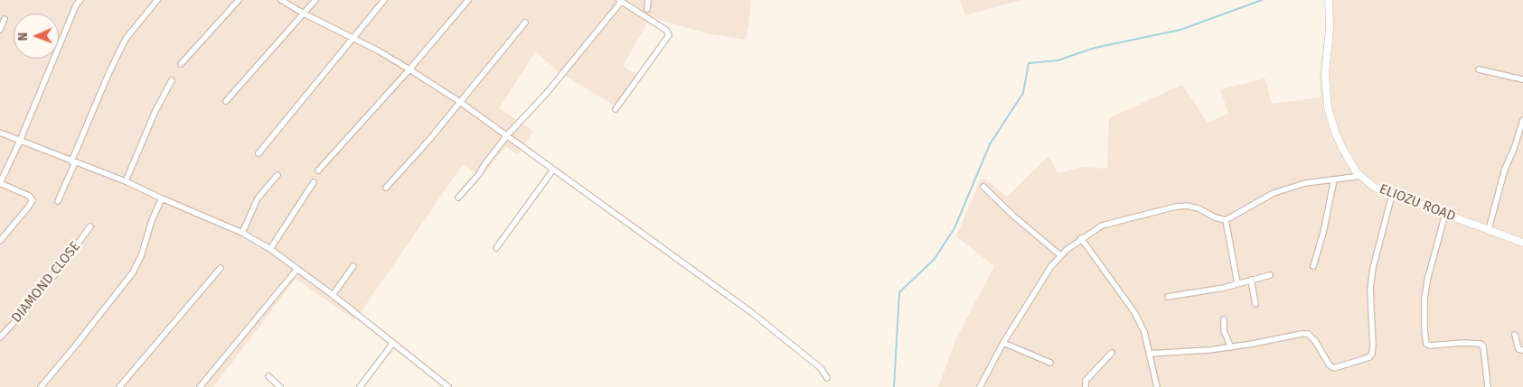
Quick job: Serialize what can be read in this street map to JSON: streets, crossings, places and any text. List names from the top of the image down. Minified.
{"streets":{"street":["ELIOZU ROAD","DIAMOND CLOSE"]},"north":"left"}
